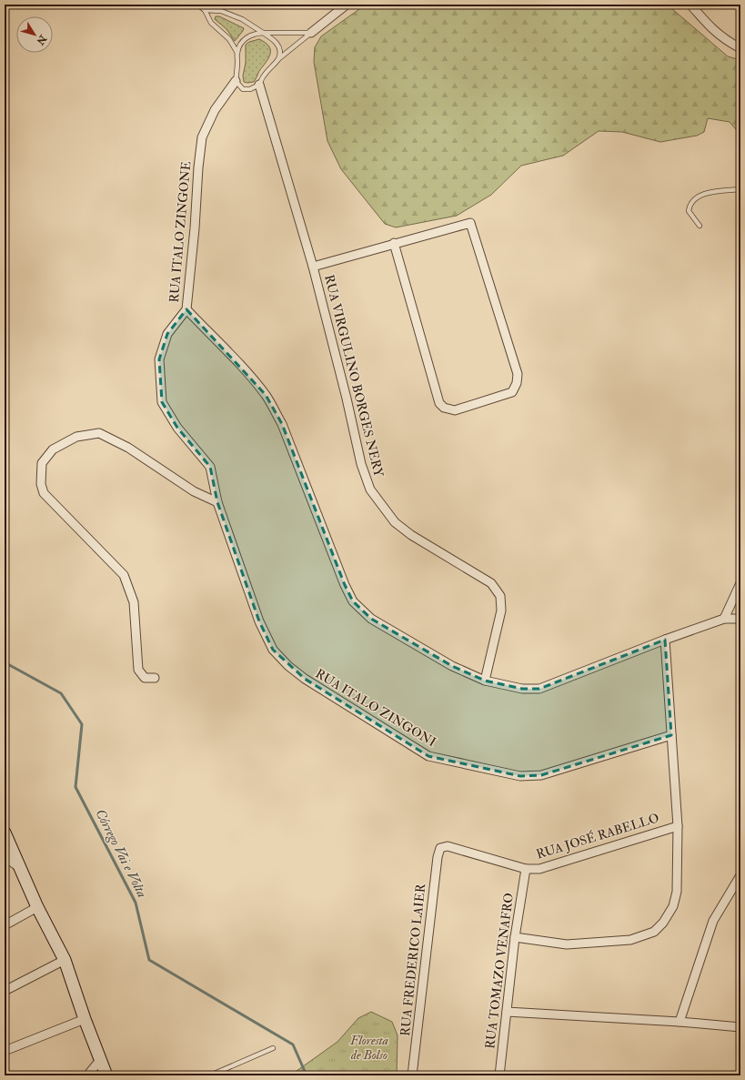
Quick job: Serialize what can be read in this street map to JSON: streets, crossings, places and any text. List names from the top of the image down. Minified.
{"streets":{"street":["RUA ITALO ZINGONE","RUA VIRGULINO BORGES NERY","RUA ITALO ZINGONI","RUA JOSÉ RABELLO","RUA FREDERICO LAIER","RUA TOMAZO VENAFRO"]},"crossings":[["RUA ITALO ZINGONE","RUA VIRGULINO BORGES NERY"],["RUA ITALO ZINGONE","RUA ITALO ZINGONI"],["RUA JOSÉ RABELLO","RUA FREDERICO LAIER"],["RUA JOSÉ RABELLO","RUA TOMAZO VENAFRO"]],"water":["Córrego Vai e Volta"],"parks":["Floresta de Bolso"],"north":"bottom right"}
